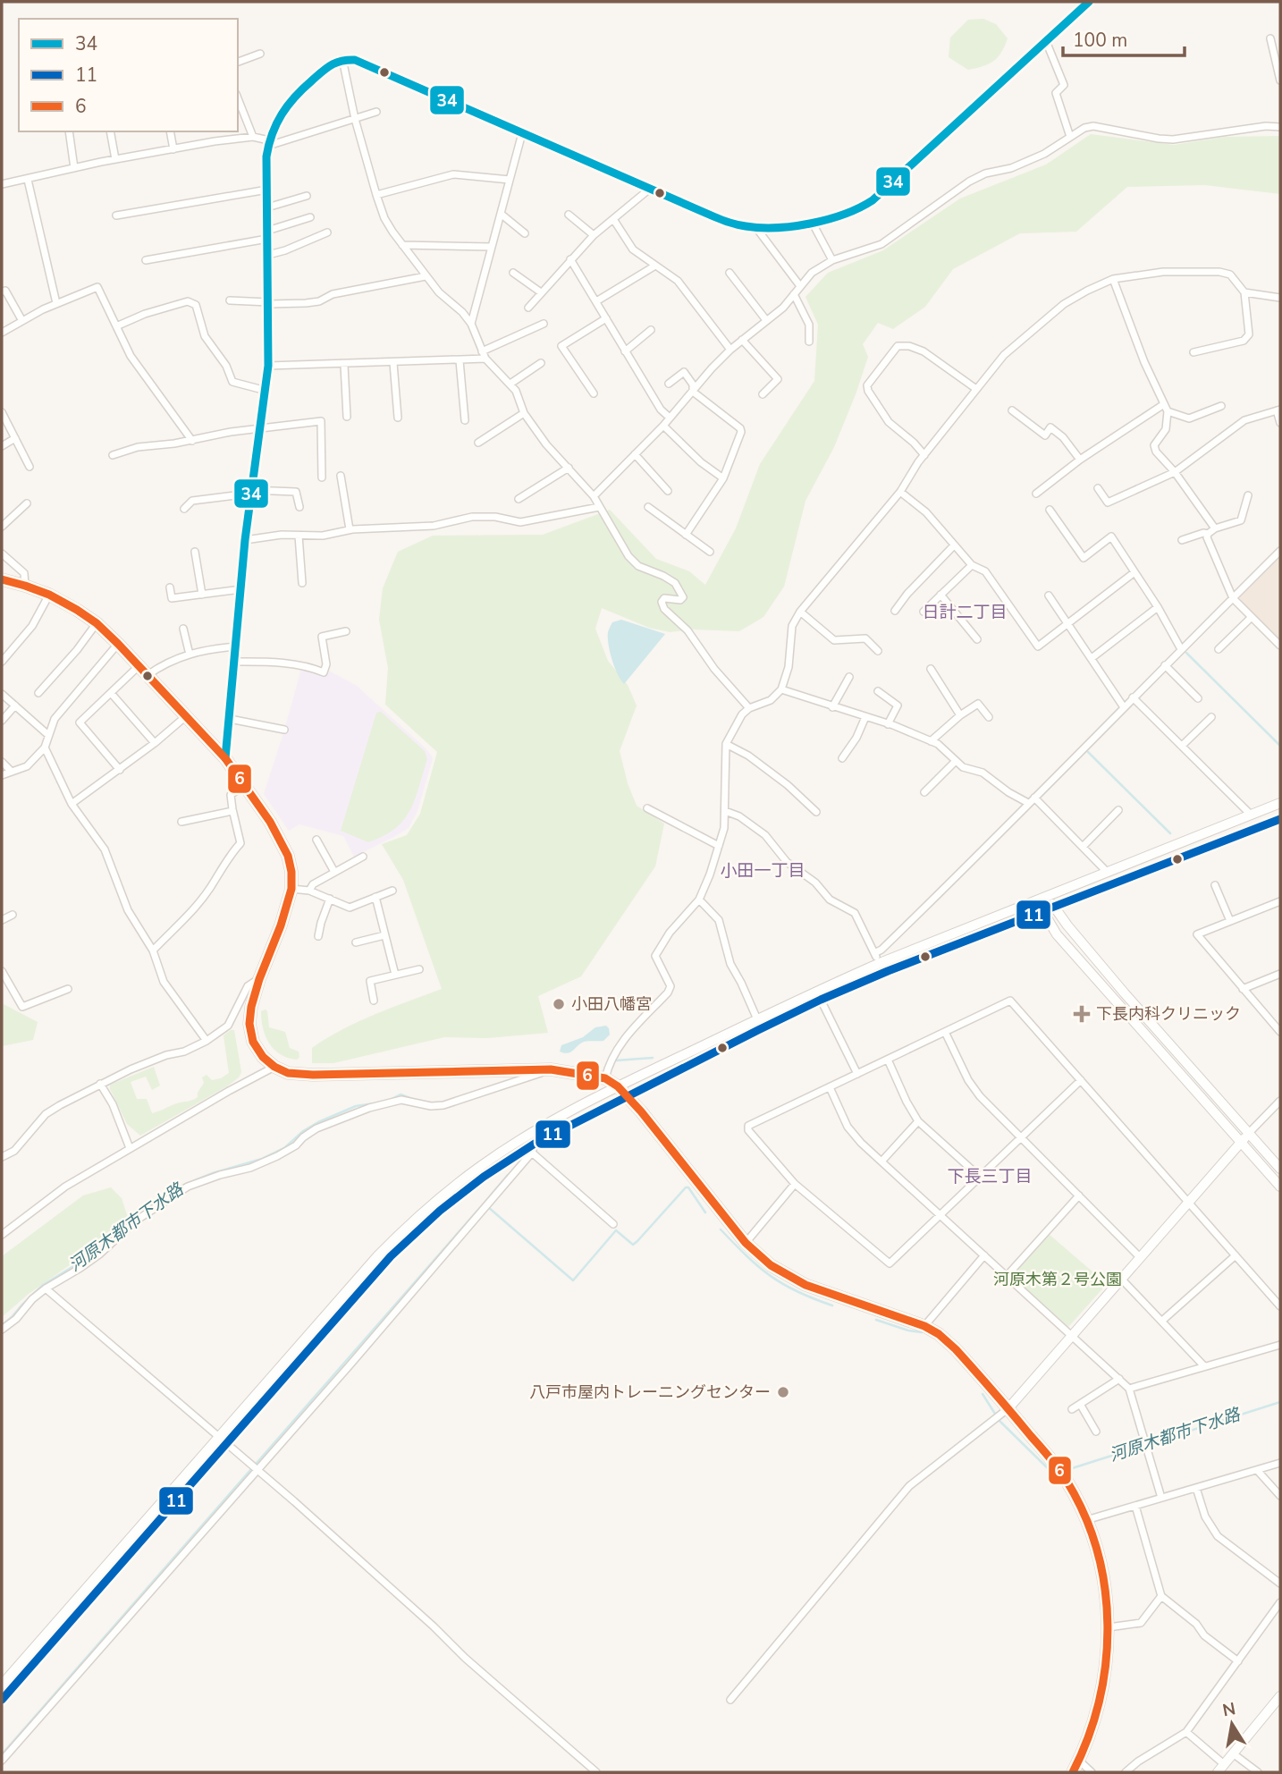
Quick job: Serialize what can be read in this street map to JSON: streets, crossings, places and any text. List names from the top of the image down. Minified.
{"districts":["日計二丁目","小田一丁目","下長三丁目"],"water":["河原木都市下水路"],"parks":["河原木第２号公園"],"places":{"other":["小田八幡宮","八戸市屋内トレーニングセンター"],"health":["下長内科クリニック"]},"lines":["transit line 34","transit line 6","transit line 11"],"legend":["34","11","6"],"scale_bar":"100 m","north":"top"}
